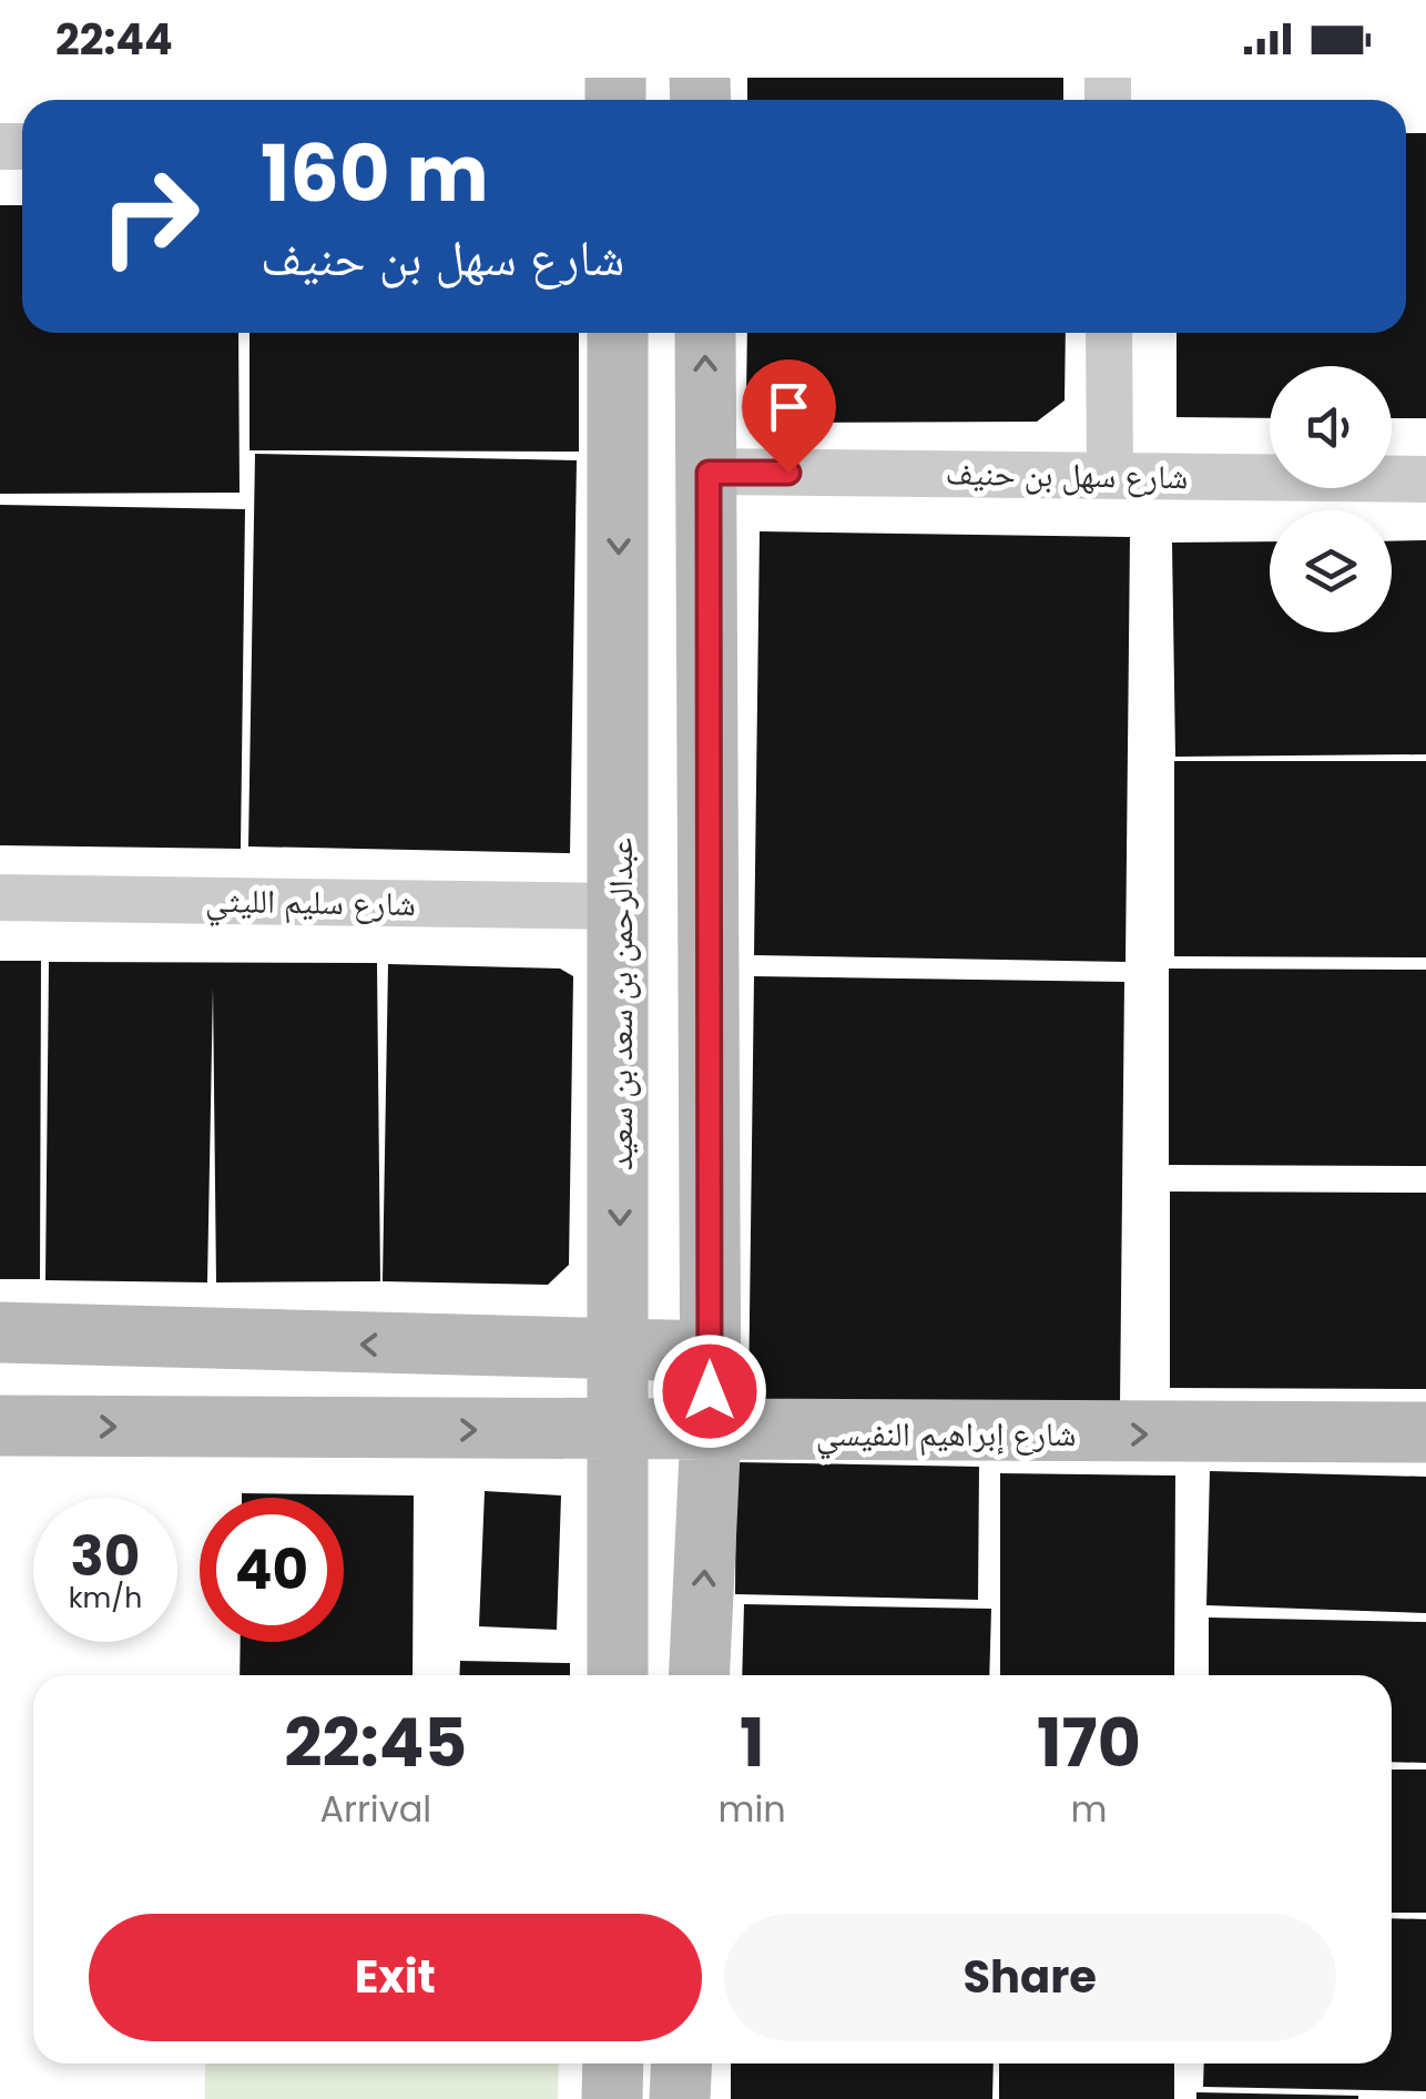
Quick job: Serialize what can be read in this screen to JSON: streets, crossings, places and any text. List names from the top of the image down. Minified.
{"streets":{"street":["شارع سهل بن حنيف","شارع سليم الليثي","عبدالرحمن بن سعد بن سعيد","شارع إبراهيم النفيسي"]},"crossings":[["شارع سليم الليثي","عبدالرحمن بن سعد بن سعيد"],["عبدالرحمن بن سعد بن سعيد","شارع إبراهيم النفيسي"]],"page":{"status":"22:44","turn":["160 m","شارع سهل بن حنيف"],"speed":"30 km/h","limit":"40","eta":["22:45","Arrival","1","min","170","m"],"buttons":["Exit","Share"]}}
